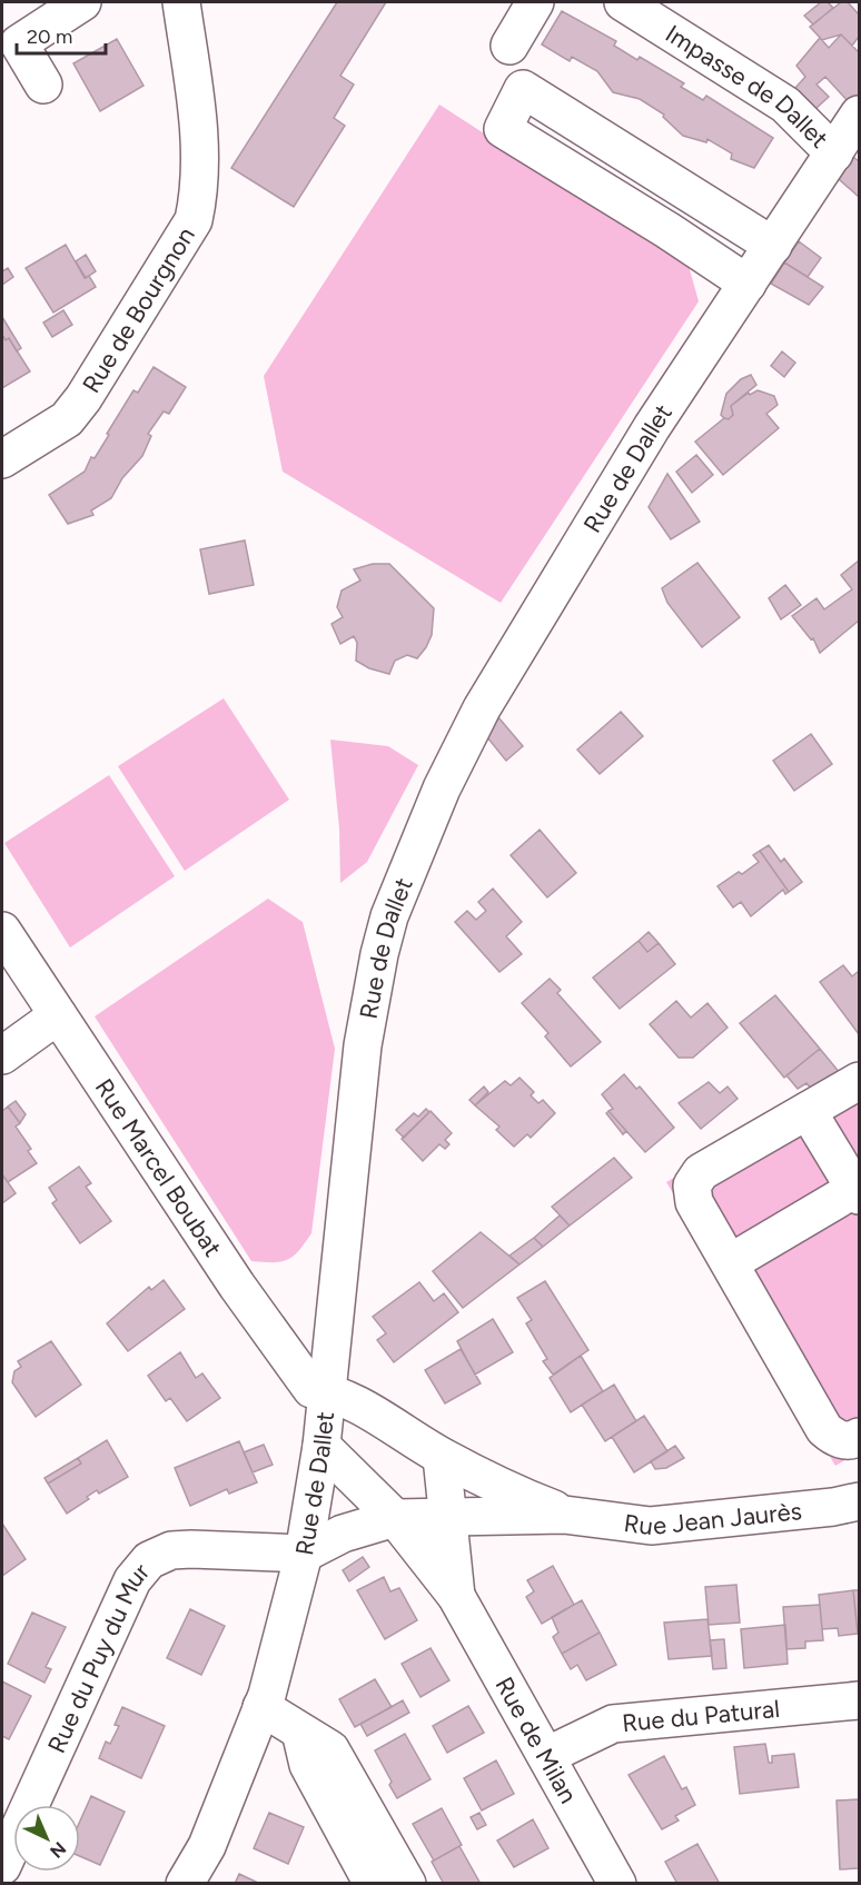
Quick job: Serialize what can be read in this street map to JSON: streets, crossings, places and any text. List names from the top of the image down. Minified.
{"streets":{"street":["Impasse de Dallet","Rue de Bourgnon","Rue de Dallet","Rue Marcel Boubat","Rue Jean Jaurès","Rue du Puy du Mur","Rue du Patural","Rue de Milan"]},"crossings":[["Impasse de Dallet","Rue de Dallet"],["Rue de Dallet","Rue Marcel Boubat"],["Rue de Dallet","Rue Jean Jaurès"],["Rue de Dallet","Rue du Puy du Mur"],["Rue de Dallet","Rue de Milan"],["Rue Marcel Boubat","Rue Jean Jaurès"],["Rue Jean Jaurès","Rue du Puy du Mur"],["Rue Jean Jaurès","Rue de Milan"],["Rue du Patural","Rue de Milan"]],"scale_bar":"20 m","north":"bottom right"}
